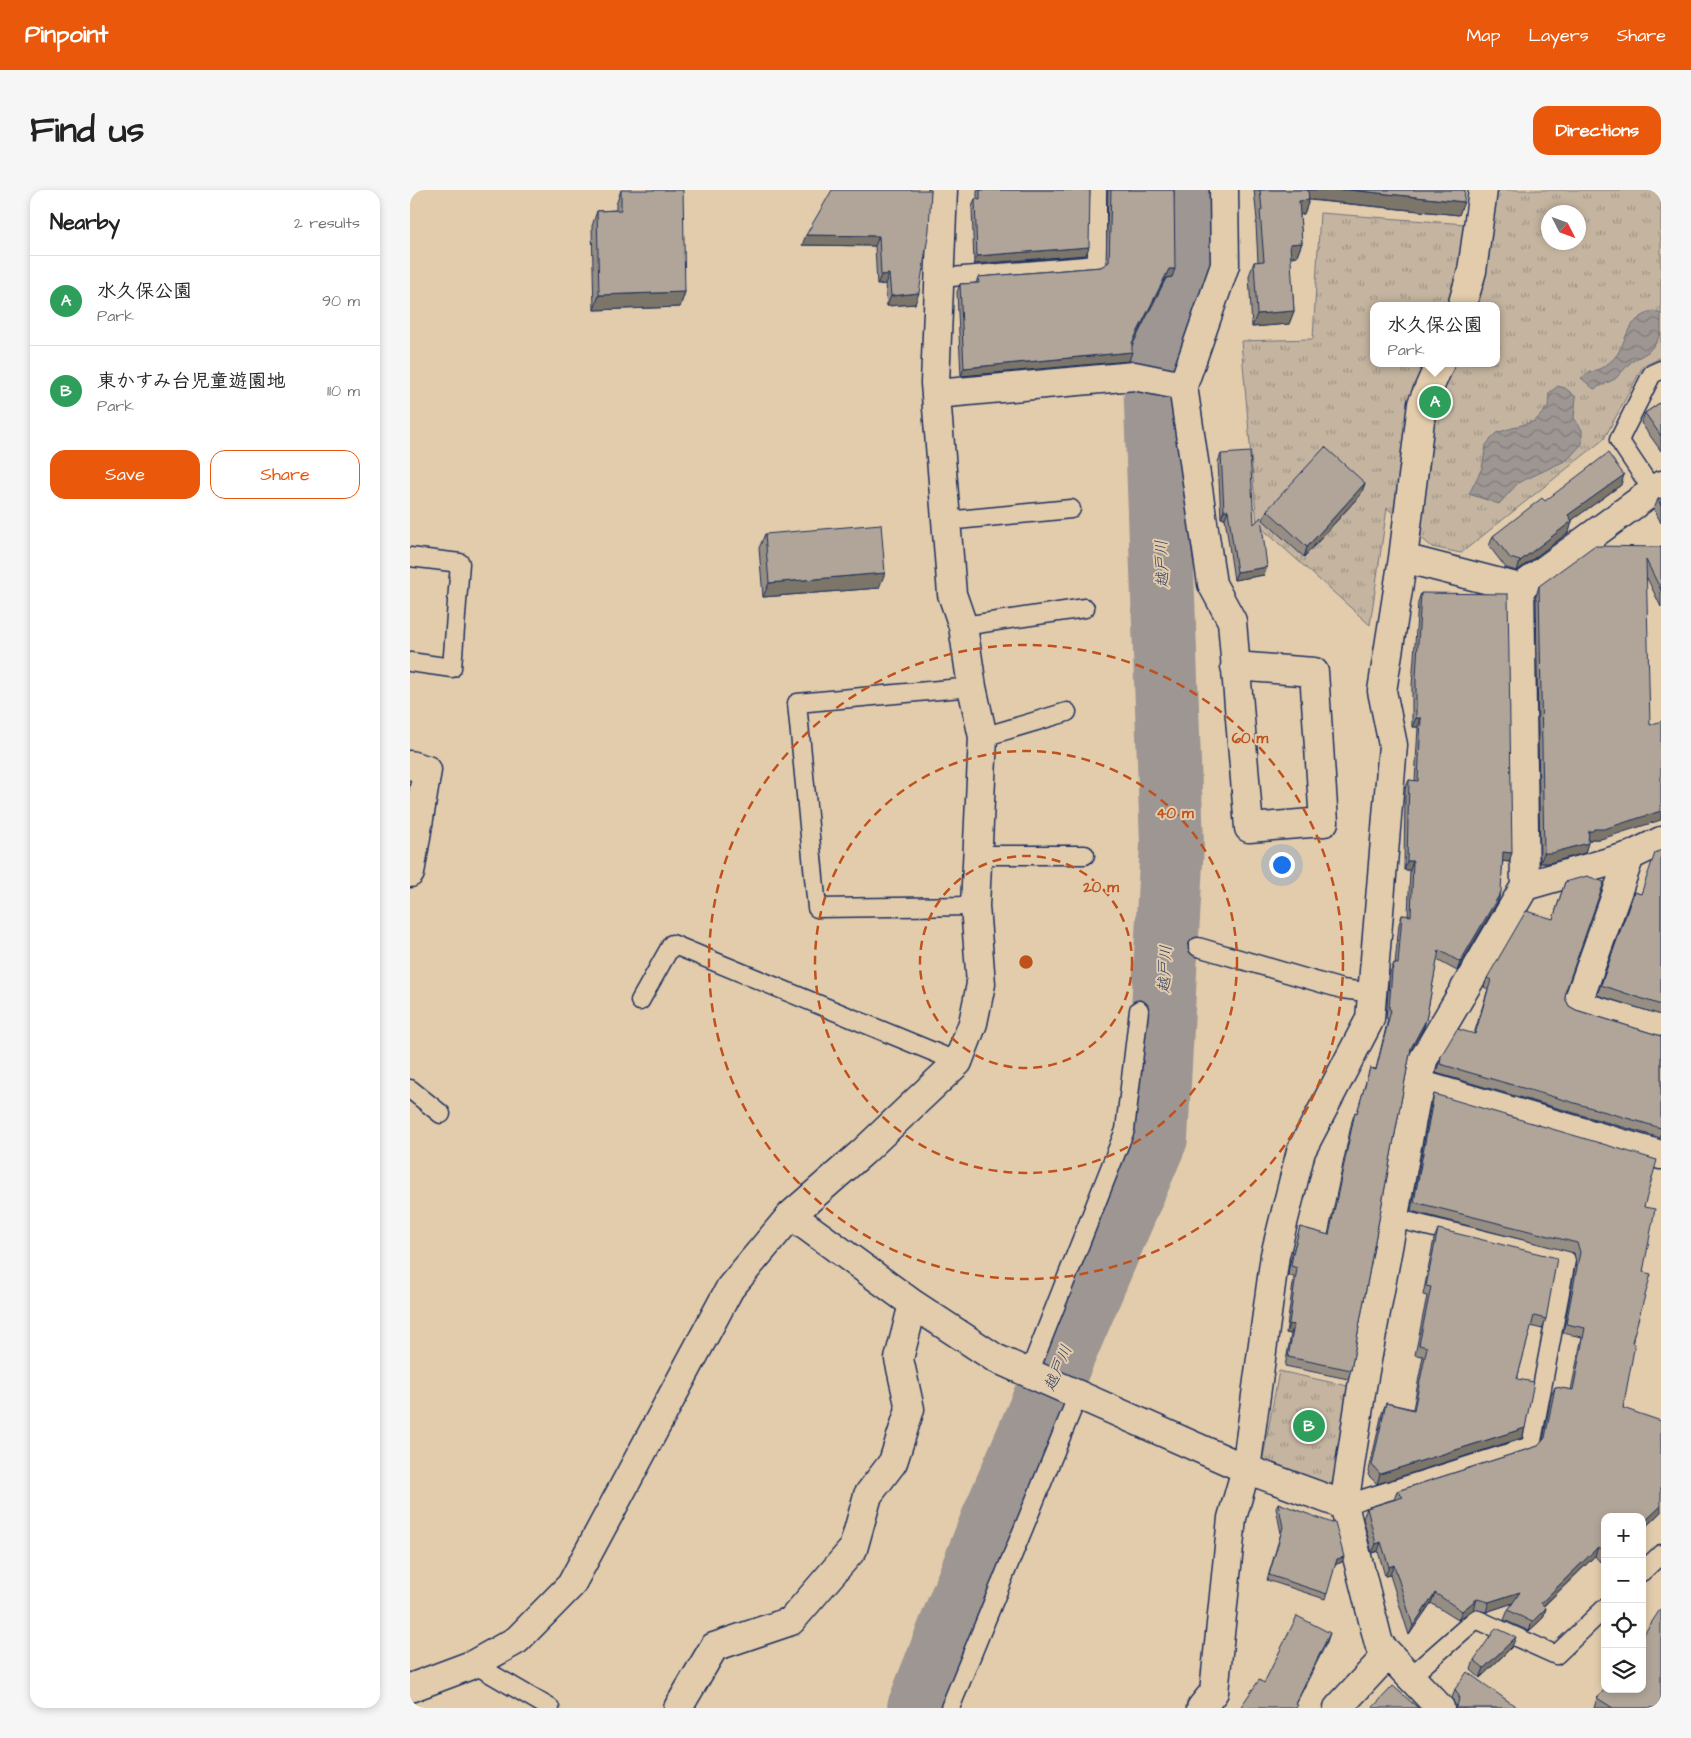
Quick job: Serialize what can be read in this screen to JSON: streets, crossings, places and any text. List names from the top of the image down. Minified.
{"water":["越戸川"],"north":"bottom right","page":{"header":"Pinpoint","nav":["Map","Layers","Share"],"title":"Find us","buttons":["Directions",["Save","Share"]],"heading":["Nearby","2 results"],"list":[{"mark":"A","name":"水久保公園","note":"Park","value":"90 m"},{"mark":"B","name":"東かすみ台児童遊園地","note":"Park","value":"110 m"}],"popup":["水久保公園","Park"],"pins":["A","B"],"map_buttons":["+","−"]},"rings":["60 m","40 m","20 m"]}
